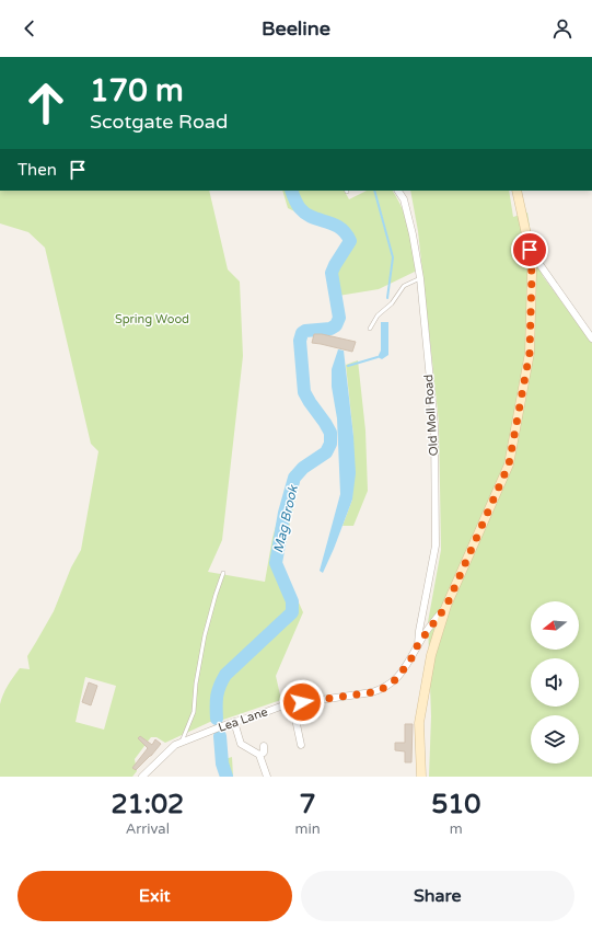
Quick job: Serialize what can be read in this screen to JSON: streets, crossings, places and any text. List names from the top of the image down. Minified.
{"streets":{"street":["Old Moll Road","Lea Lane"]},"crossings":[["Old Moll Road","Lea Lane"]],"water":["Mag Brook"],"parks":["Spring Wood"],"north":"left","page":{"header":"Beeline","turn":["170 m","Scotgate Road"],"then":"Then","eta":["21:02","Arrival","7","min","510","m"],"buttons":["Exit","Share"]}}
